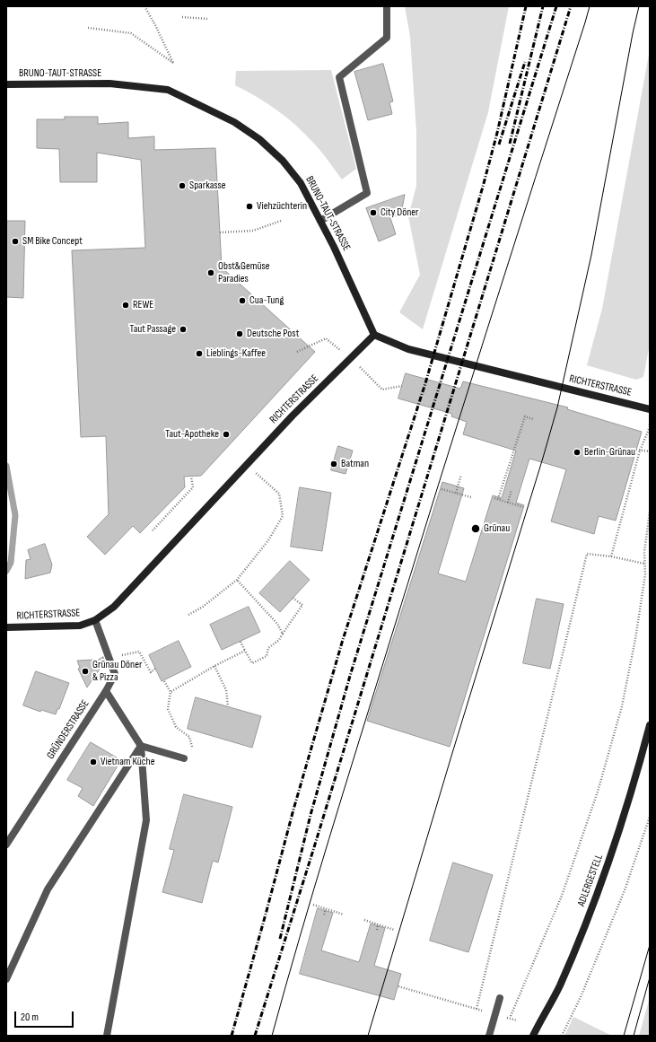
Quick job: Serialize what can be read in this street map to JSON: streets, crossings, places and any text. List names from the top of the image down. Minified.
{"streets":{"street":["BRUNO-TAUT-STRASSE","RICHTERSTRASSE","GRÜNDERSTRASSE","ADLERGESTELL"]},"crossings":[["BRUNO-TAUT-STRASSE","RICHTERSTRASSE"],["RICHTERSTRASSE","GRÜNDERSTRASSE"]],"places":["Sparkasse","Viehzüchterin","City Döner","SM Bike Concept","Obst&Gemüse Paradies","Cua-Tung","REWE","Taut Passage","Deutsche Post","Lieblings-Kaffee","Taut-Apotheke","Berlin-Grünau","Batman","Grünau","Grünau Döner & Pizza","Vietnam Küche"],"scale_bar":"20 m"}
